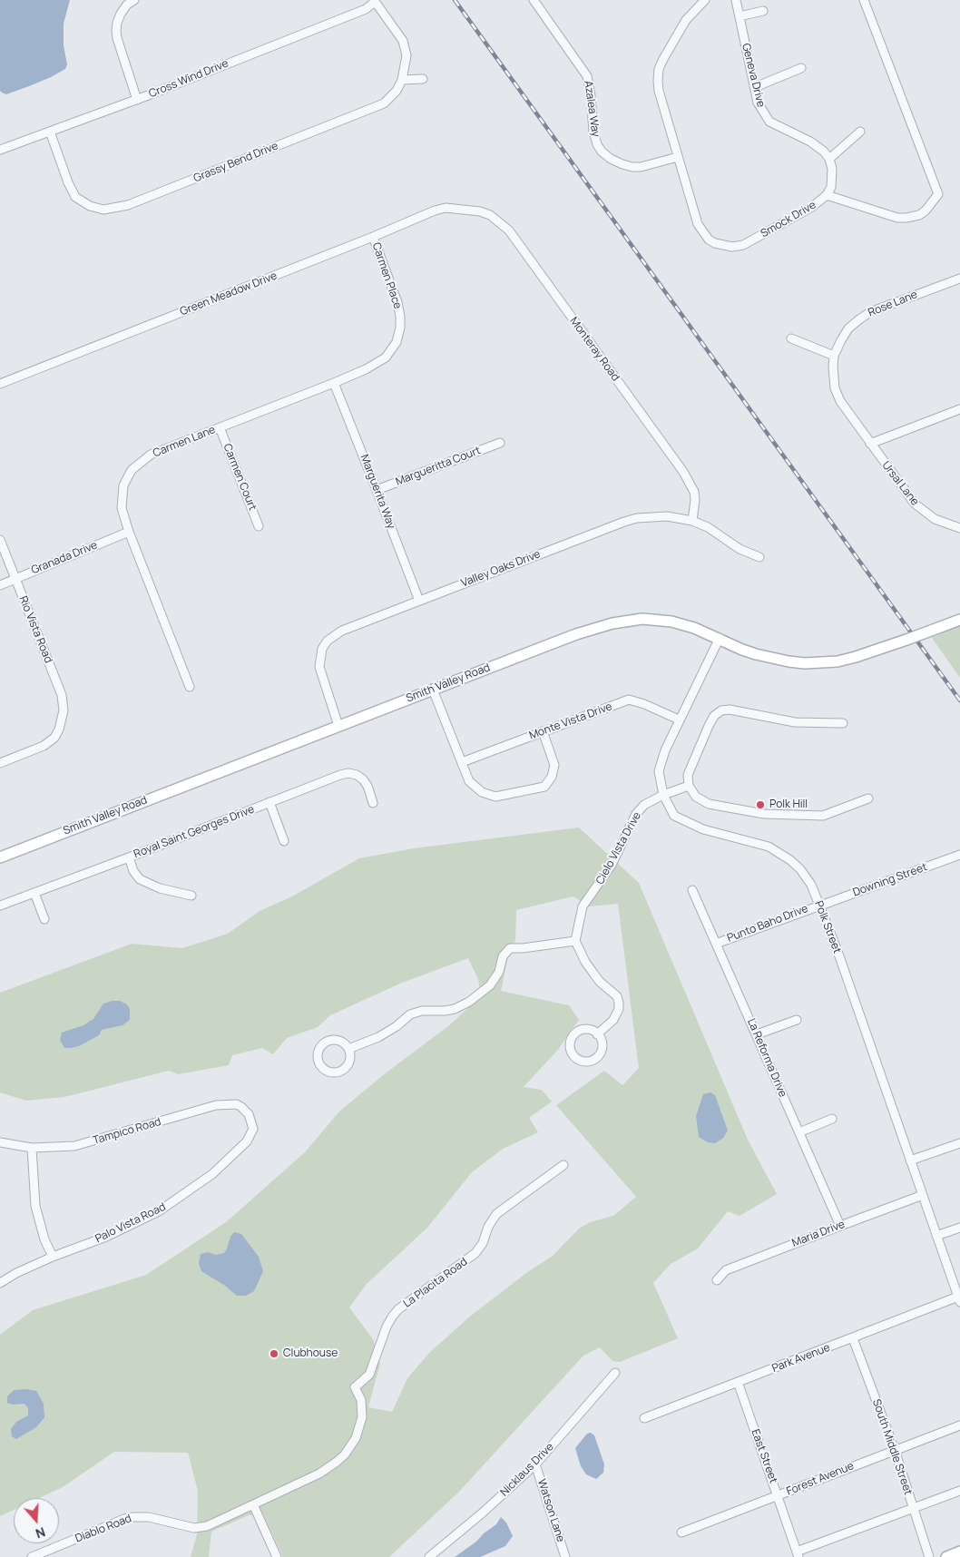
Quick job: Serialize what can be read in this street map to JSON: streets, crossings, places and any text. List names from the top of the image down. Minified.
{"streets":{"main road":["Smith Valley Road"],"street":["Geneva Drive","Cross Wind Drive","Azalea Way","Grassy Bend Drive","Smock Drive","Carmen Place","Green Meadow Drive","Rose Lane","Monteray Road","Carmen Lane","Margueritta Court","Carmen Court","Ursal Lane","Marguerita Way","Granada Drive","Valley Oaks Drive","Rio Vista Road","Monte Vista Drive","Royal Saint Georges Drive","Cielo Vista Drive","Downing Street","Punto Baho Drive","Polk Street","La Reforma Drive","Tampico Road","Palo Vista Road","Maria Drive","La Placita Road","Park Avenue","South Middle Street","East Street","Nicklaus Drive","Forest Avenue","Watson Lane","Diablo Road"]},"crossings":[["Cross Wind Drive","Grassy Bend Drive"],["Azalea Way","Smock Drive"],["Carmen Place","Green Meadow Drive"],["Carmen Place","Carmen Lane"],["Green Meadow Drive","Monteray Road"],["Rose Lane","Ursal Lane"],["Monteray Road","Valley Oaks Drive"],["Carmen Lane","Carmen Court"],["Carmen Lane","Marguerita Way"],["Carmen Lane","Granada Drive"],["Margueritta Court","Marguerita Way"],["Marguerita Way","Valley Oaks Drive"],["Granada Drive","Rio Vista Road"],["Valley Oaks Drive","Smith Valley Road"],["Smith Valley Road","Polk Street"],["Monte Vista Drive","Polk Street"],["Cielo Vista Drive","Polk Street"],["Downing Street","Punto Baho Drive"],["Downing Street","Polk Street"],["Punto Baho Drive","Polk Street"],["Punto Baho Drive","La Reforma Drive"],["Polk Street","Maria Drive"],["Polk Street","Park Avenue"],["La Reforma Drive","Maria Drive"],["Tampico Road","Palo Vista Road"],["La Placita Road","Diablo Road"],["Park Avenue","South Middle Street"],["Park Avenue","East Street"],["South Middle Street","Forest Avenue"],["East Street","Forest Avenue"],["Nicklaus Drive","Watson Lane"]],"places":["Polk Hill","Clubhouse"],"north":"bottom"}
